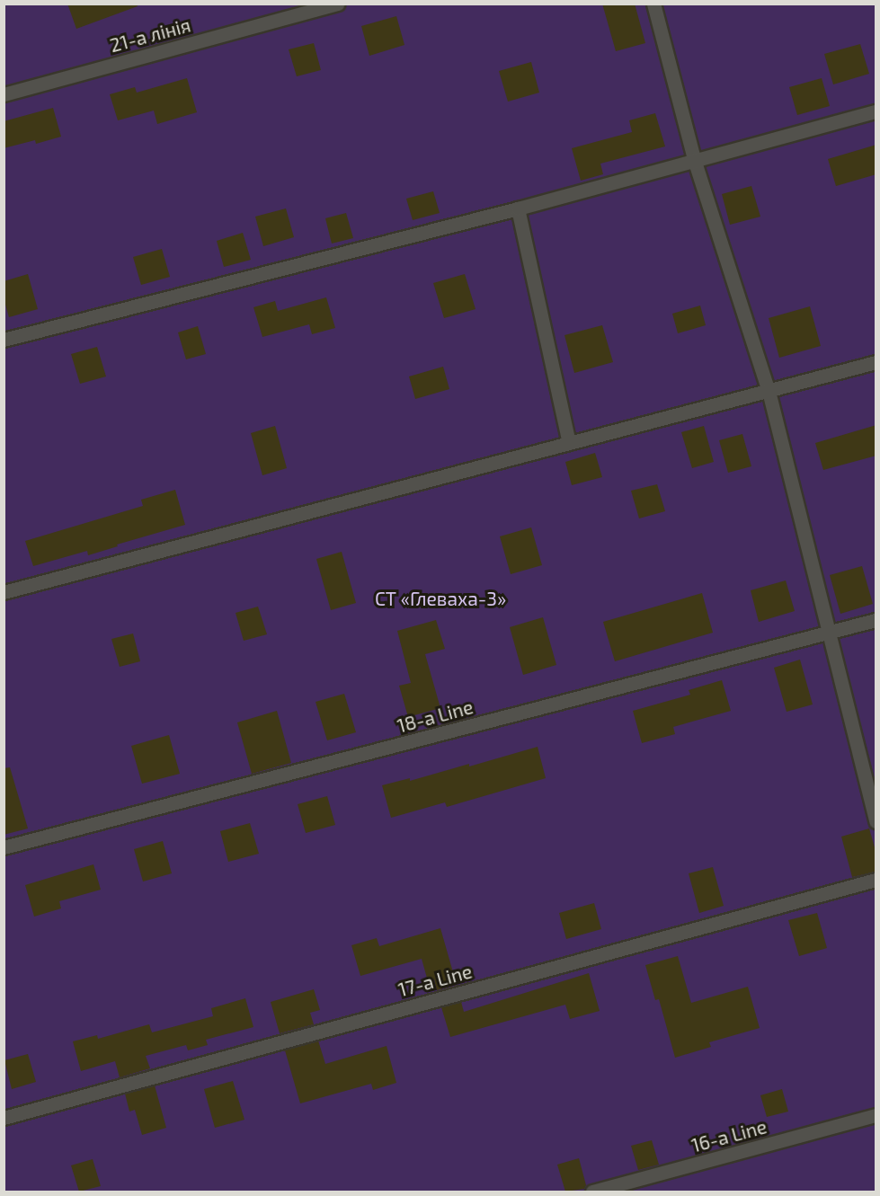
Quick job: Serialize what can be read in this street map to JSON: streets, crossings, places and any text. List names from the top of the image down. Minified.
{"streets":{"lane":["21-а лінія","18-a Line","17-a Line","16-a Line"]},"parks":["СТ «Глеваха-3»"]}
